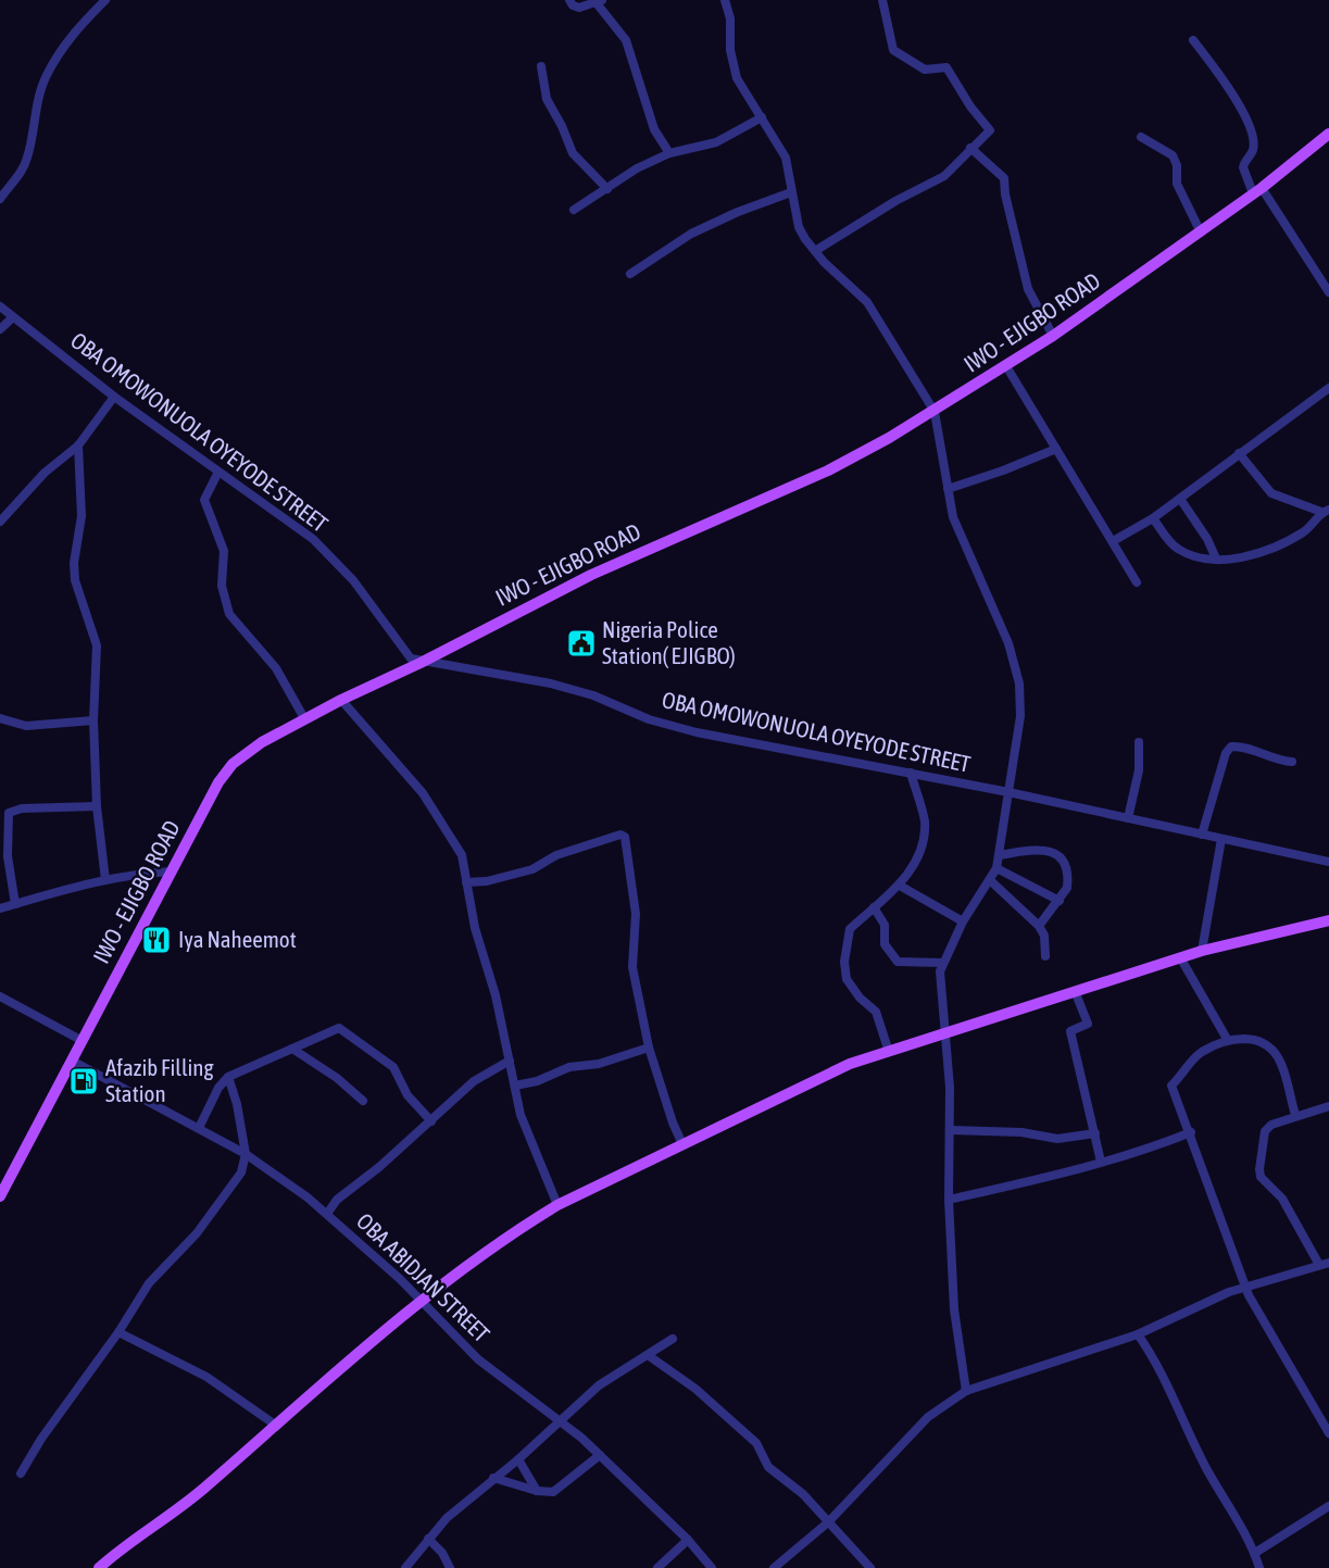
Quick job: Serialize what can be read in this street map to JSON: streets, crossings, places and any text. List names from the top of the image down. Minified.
{"streets":{"main road":["IWO - EJIGBO ROAD"],"street":["OBA OMOWONUOLA OYEYODE STREET","OBA ABIDJAN STREET"]},"crossings":[["IWO - EJIGBO ROAD","OBA OMOWONUOLA OYEYODE STREET"],["IWO - EJIGBO ROAD","OBA ABIDJAN STREET"]],"places":{"public building":["Nigeria Police Station( EJIGBO)"],"restaurant":["Iya Naheemot"],"fuel station":["Afazib Filling Station"]}}
